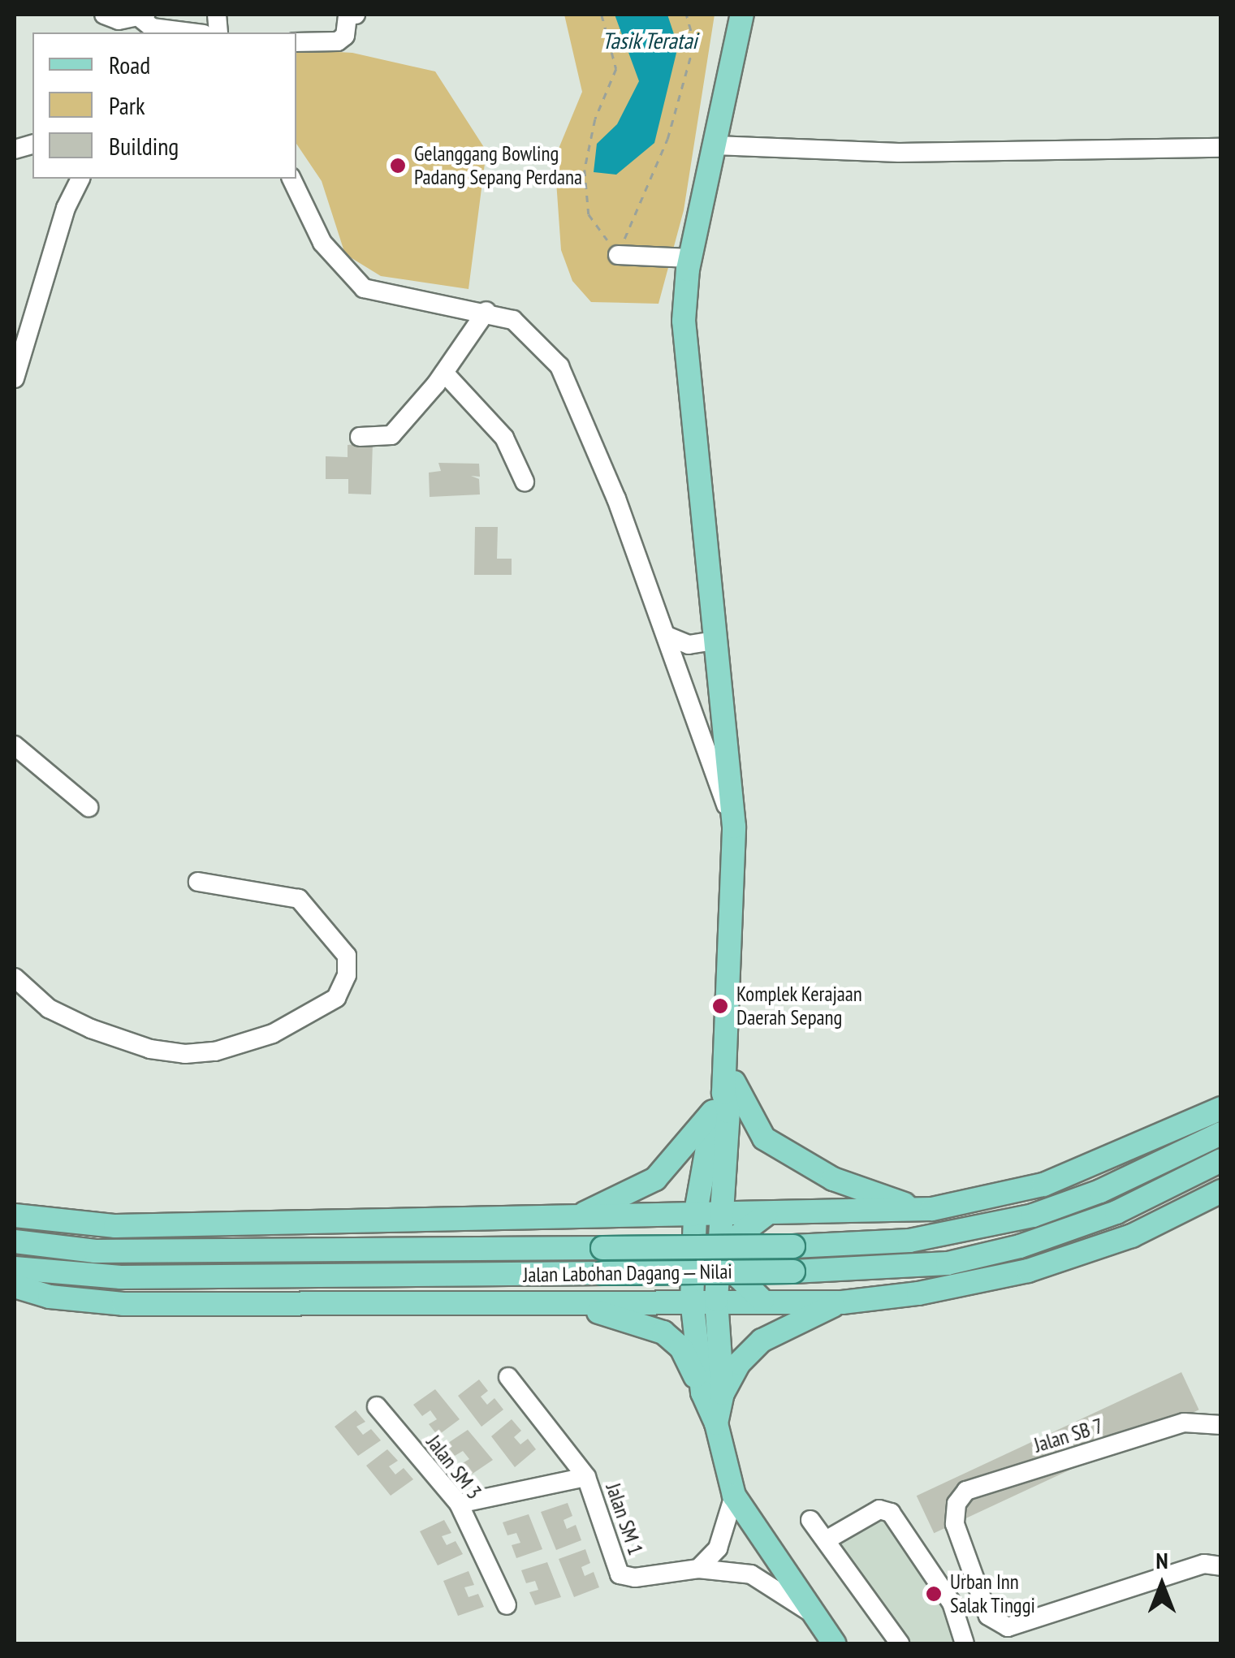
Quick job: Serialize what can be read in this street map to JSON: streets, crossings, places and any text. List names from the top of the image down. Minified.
{"streets":{"main road":["Jalan Labohan Dagang ‒ Nilai"],"street":["Jalan SB 7","Jalan SM 3","Jalan SM 1"]},"water":["Tasik Teratai"],"places":["Gelanggang Bowling Padang Sepang Perdana","Komplek Kerajaan Daerah Sepang","Urban Inn Salak Tinggi"],"legend":["Road","Park","Building"],"north":"top"}
